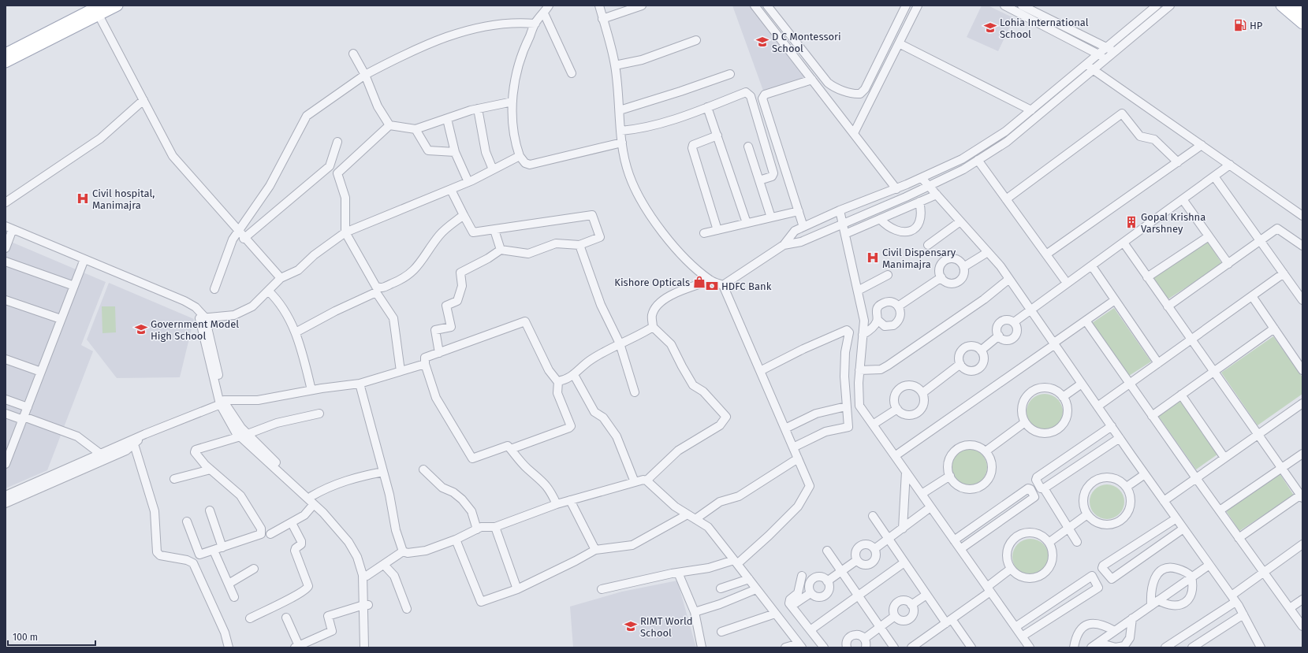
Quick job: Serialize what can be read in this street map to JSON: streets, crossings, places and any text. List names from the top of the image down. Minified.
{"places":{"fuel station":["HP"],"school or university":["Lohia International School","D C Montessori School","Government Model High School","RIMT World School"],"hospital":["Civil hospital, Manimajra","Civil Dispensary Manimajra"],"building":["Gopal Krishna Varshney"],"shop":["Kishore Opticals"],"bank":["HDFC Bank"]},"scale_bar":"100 m"}
